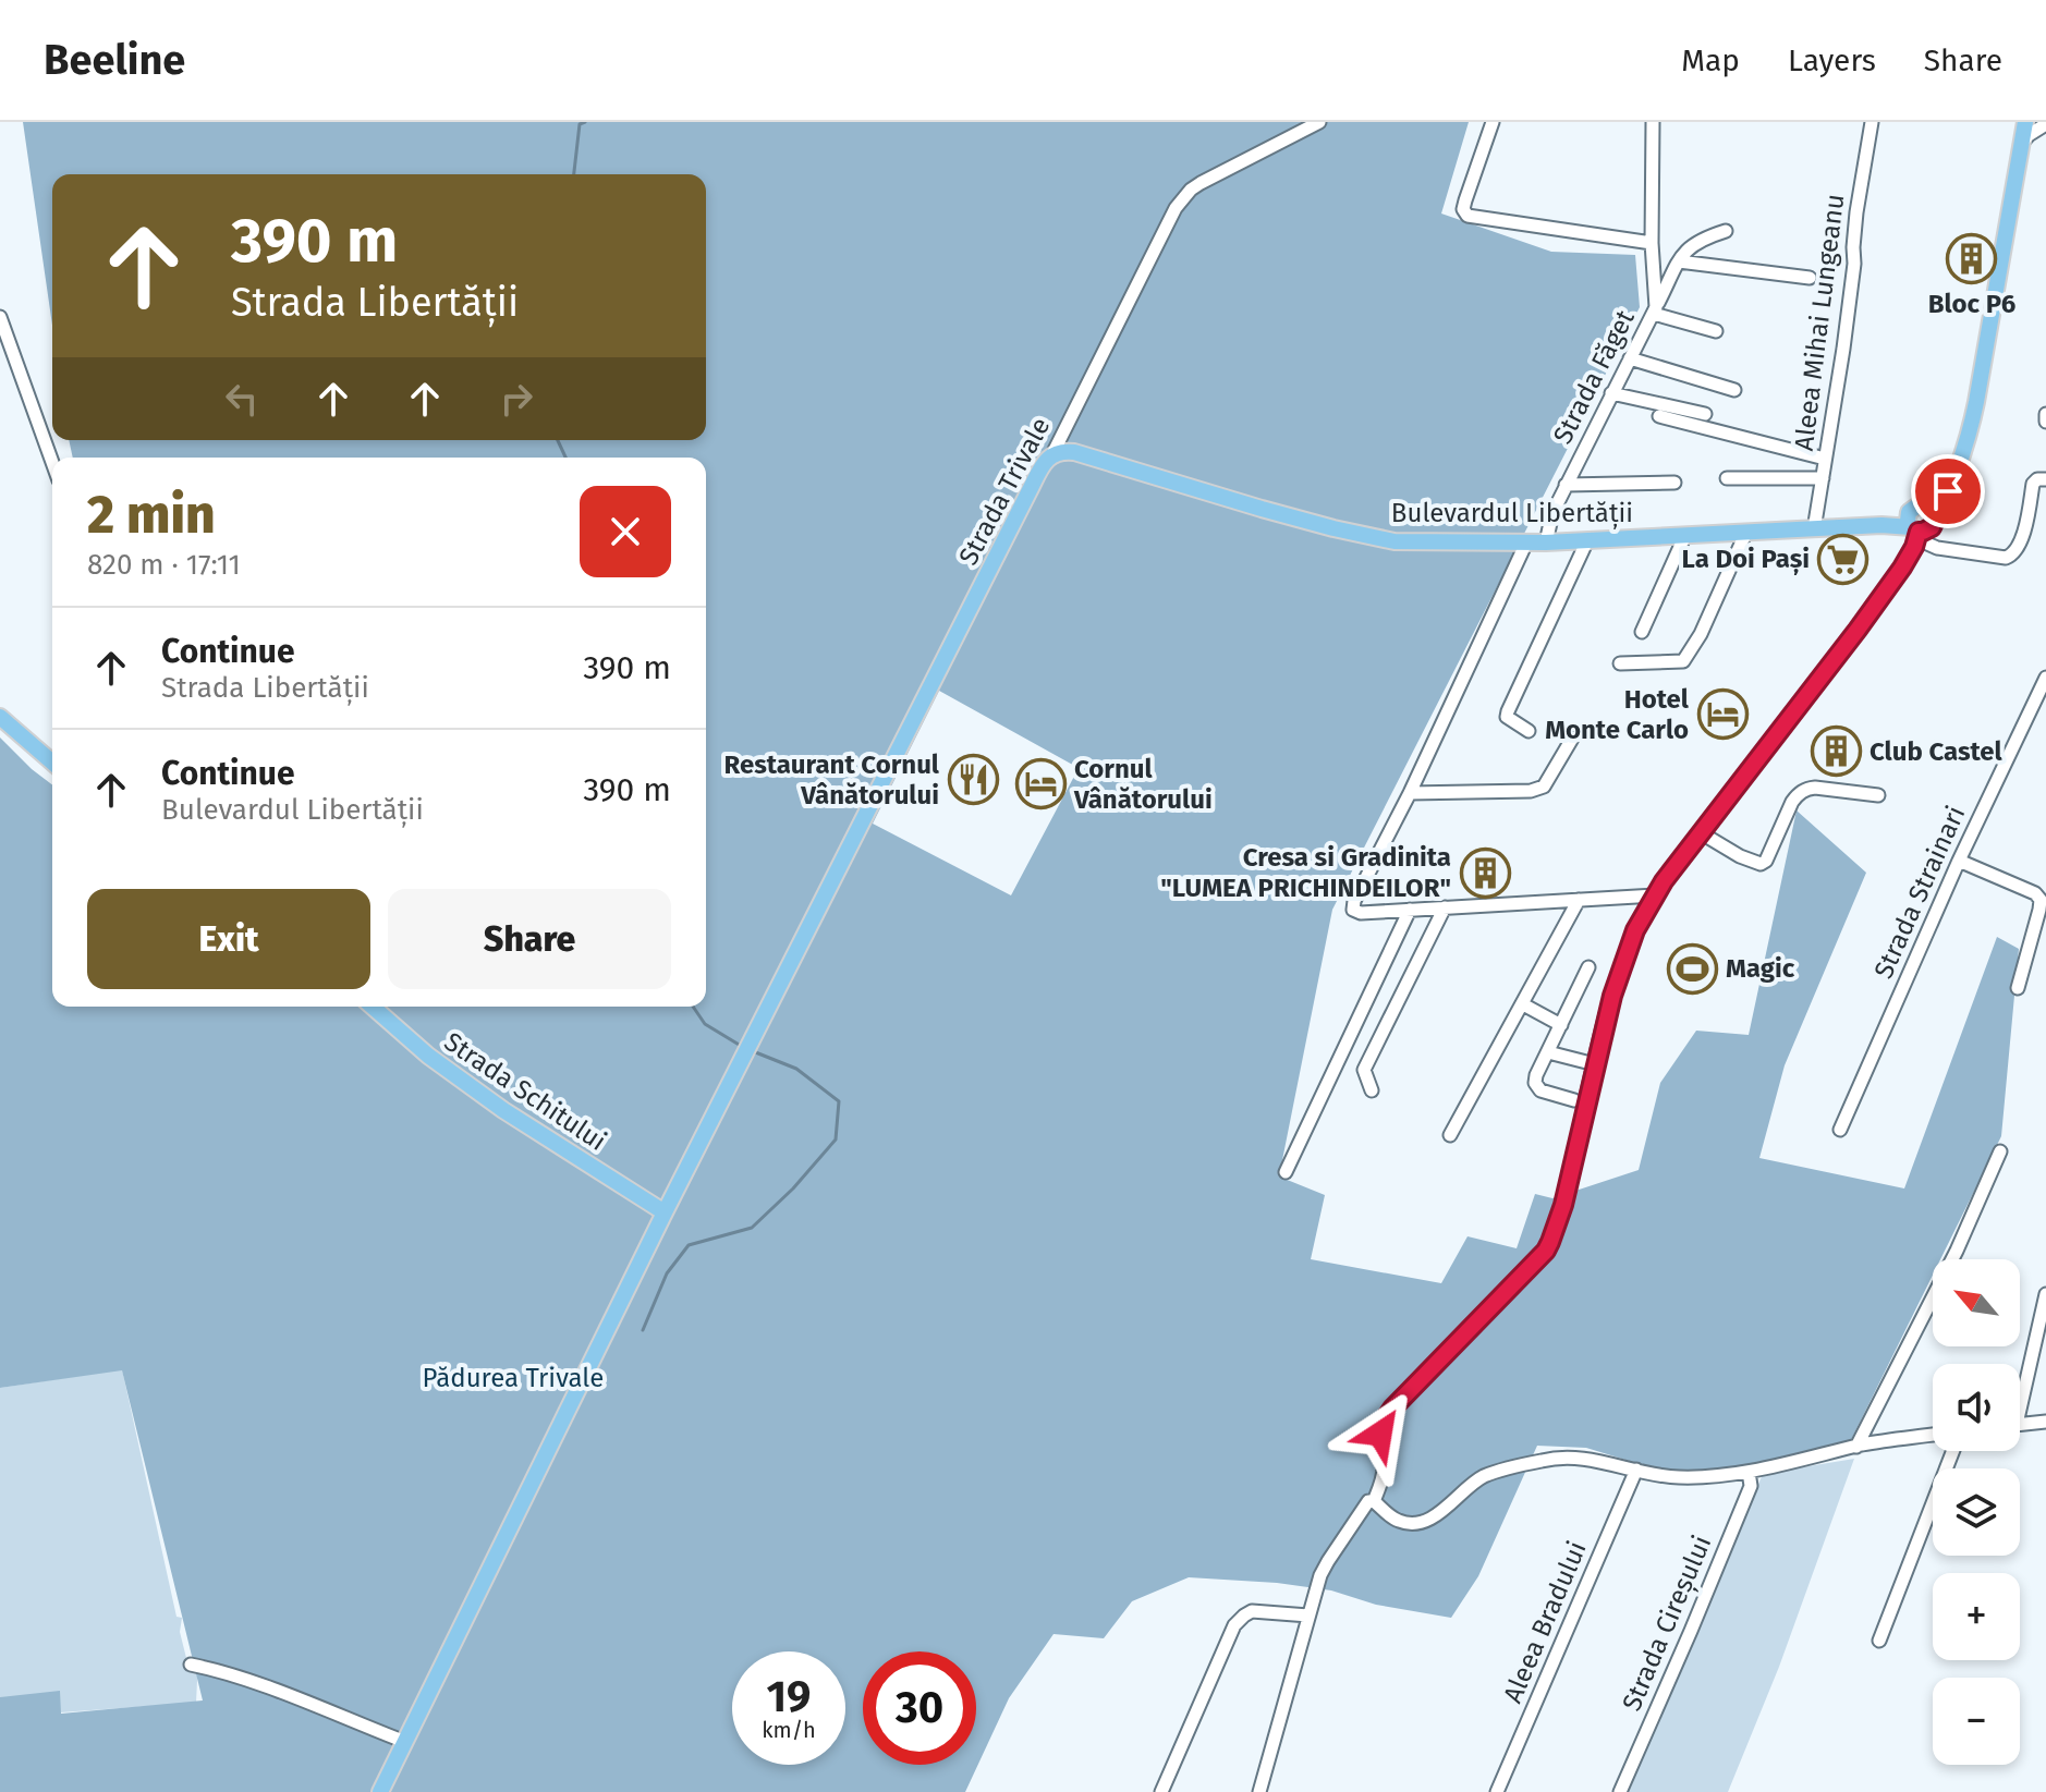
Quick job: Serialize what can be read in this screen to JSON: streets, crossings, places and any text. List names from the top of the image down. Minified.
{"streets":{"main road":["Strada Trivale","Bulevardul Libertății","Strada Schitului"],"street":["Aleea Mihai Lungeanu","Strada Făget","Strada Strainari","Aleea Bradului","Strada Cireșului"]},"crossings":[["Aleea Mihai Lungeanu","Bulevardul Libertății"],["Strada Făget","Bulevardul Libertății"],["Strada Trivale","Bulevardul Libertății"],["Strada Trivale","Strada Schitului"]],"parks":["Pădurea Trivale"],"places":{"building":["Bloc P6","Club Castel","Cresa si Gradinita \"LUMEA PRICHINDEILOR\""],"supermarket":["La Doi Pași"],"hotel":["Hotel Monte Carlo","Cornul Vânătorului"],"restaurant":["Restaurant Cornul Vânătorului"],"sports":["Magic"]},"north":"top left","page":{"header":"Beeline","nav":["Map","Layers","Share"],"turn":["390 m","Strada Libertății"],"heading":["2 min","820 m · 17:11"],"list":[{"name":"Continue","note":"Strada Libertății","value":"390 m"},{"name":"Continue","note":"Bulevardul Libertății","value":"390 m"}],"buttons":["Exit","Share"],"map_buttons":["+","−"],"speed":"19 km/h","limit":"30"}}
